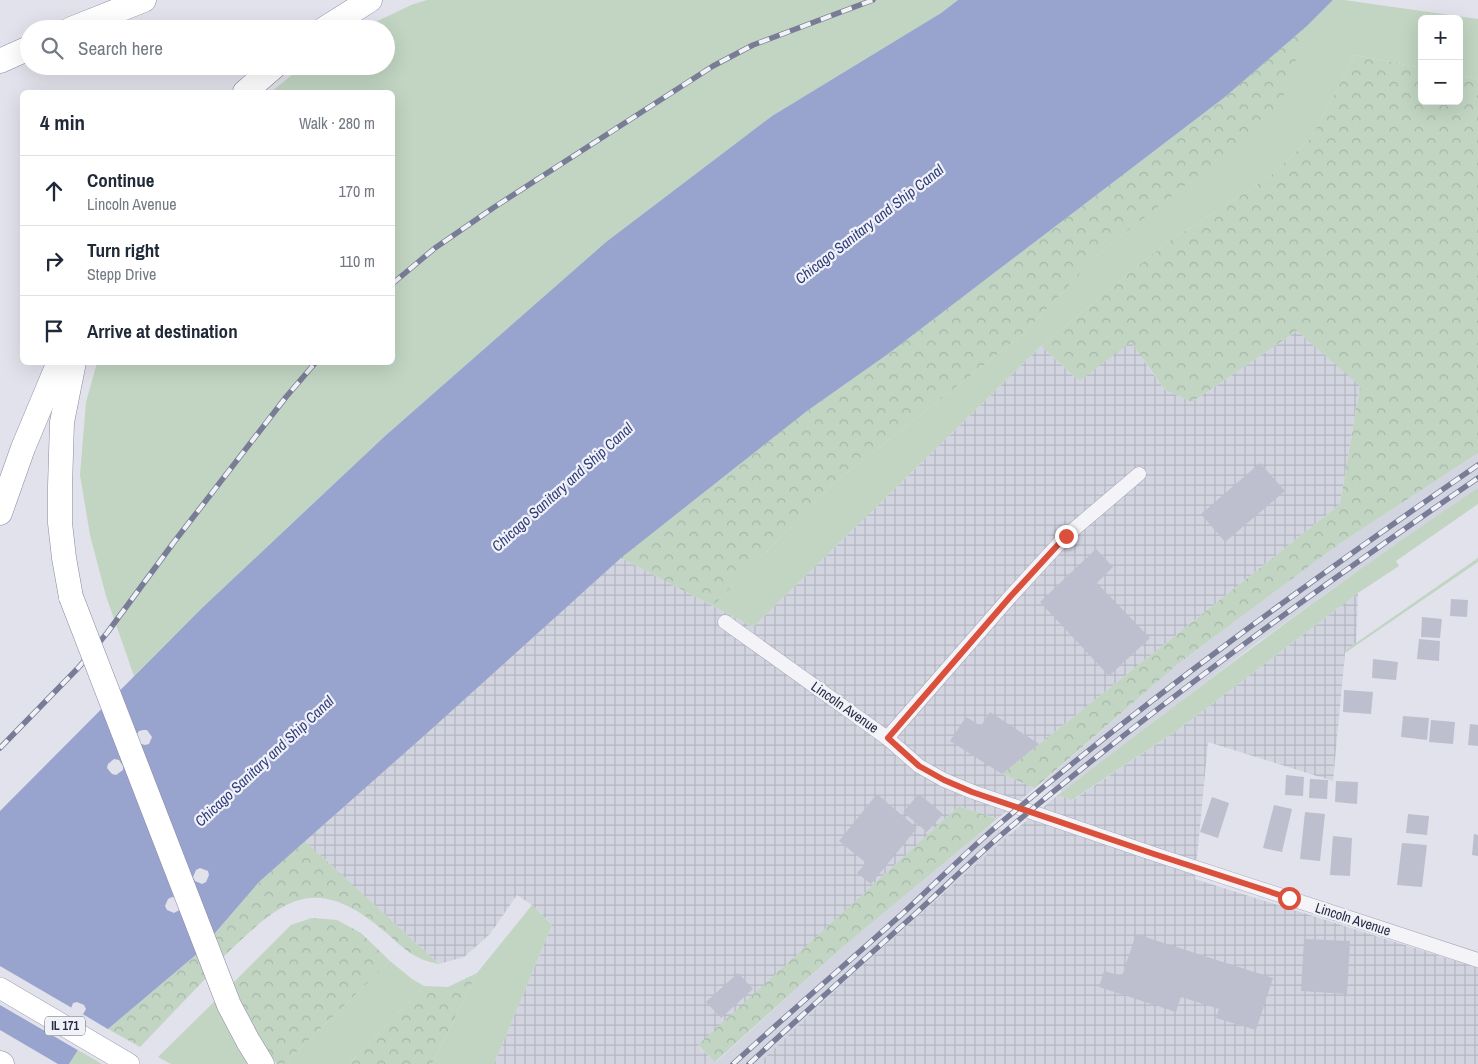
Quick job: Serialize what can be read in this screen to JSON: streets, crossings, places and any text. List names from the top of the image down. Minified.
{"streets":{"main road":["IL 171"],"street":["Lincoln Avenue"]},"water":["Chicago Sanitary and Ship Canal"],"page":{"map_buttons":["+","−"],"search":"Search here","heading":["4 min","Walk · 280 m"],"list":[["Continue","Lincoln Avenue","170 m"],["Turn right","Stepp Drive","110 m"],"Arrive at destination"]}}
